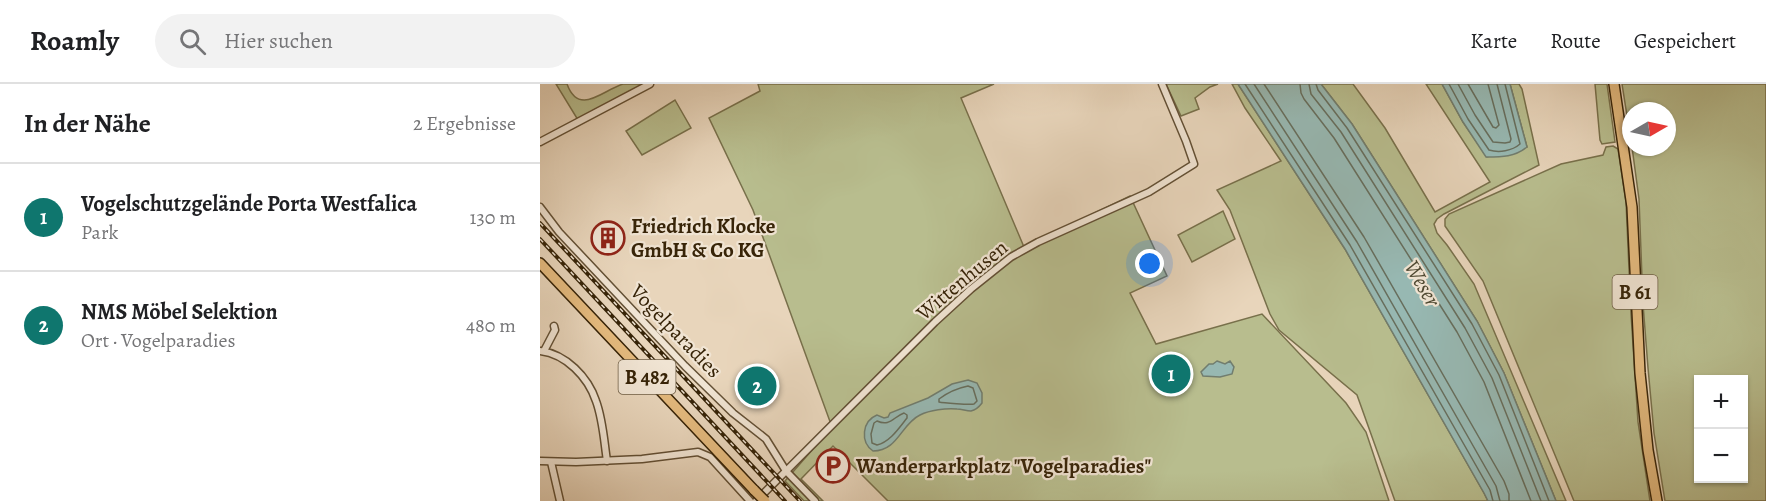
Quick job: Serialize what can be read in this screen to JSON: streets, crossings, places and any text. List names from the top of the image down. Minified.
{"streets":{"main road":["B 61","B 482"],"street":["Wittenhusen","Vogelparadies"]},"crossings":[["Wittenhusen","Vogelparadies"]],"water":["Weser"],"places":{"building":["Friedrich Klocke GmbH & Co KG"],"parking":["Wanderparkplatz \"Vogelparadies\""]},"north":"right","page":{"header":"Roamly","search":"Hier suchen","nav":["Karte","Route","Gespeichert"],"heading":["In der Nähe","2 Ergebnisse"],"list":[{"mark":"1","name":"Vogelschutzgelände Porta Westfalica","note":"Park","value":"130 m"},{"mark":"2","name":"NMS Möbel Selektion","note":"Ort · Vogelparadies","value":"480 m"}],"pins":["1","2"],"map_buttons":["+","−"]}}
